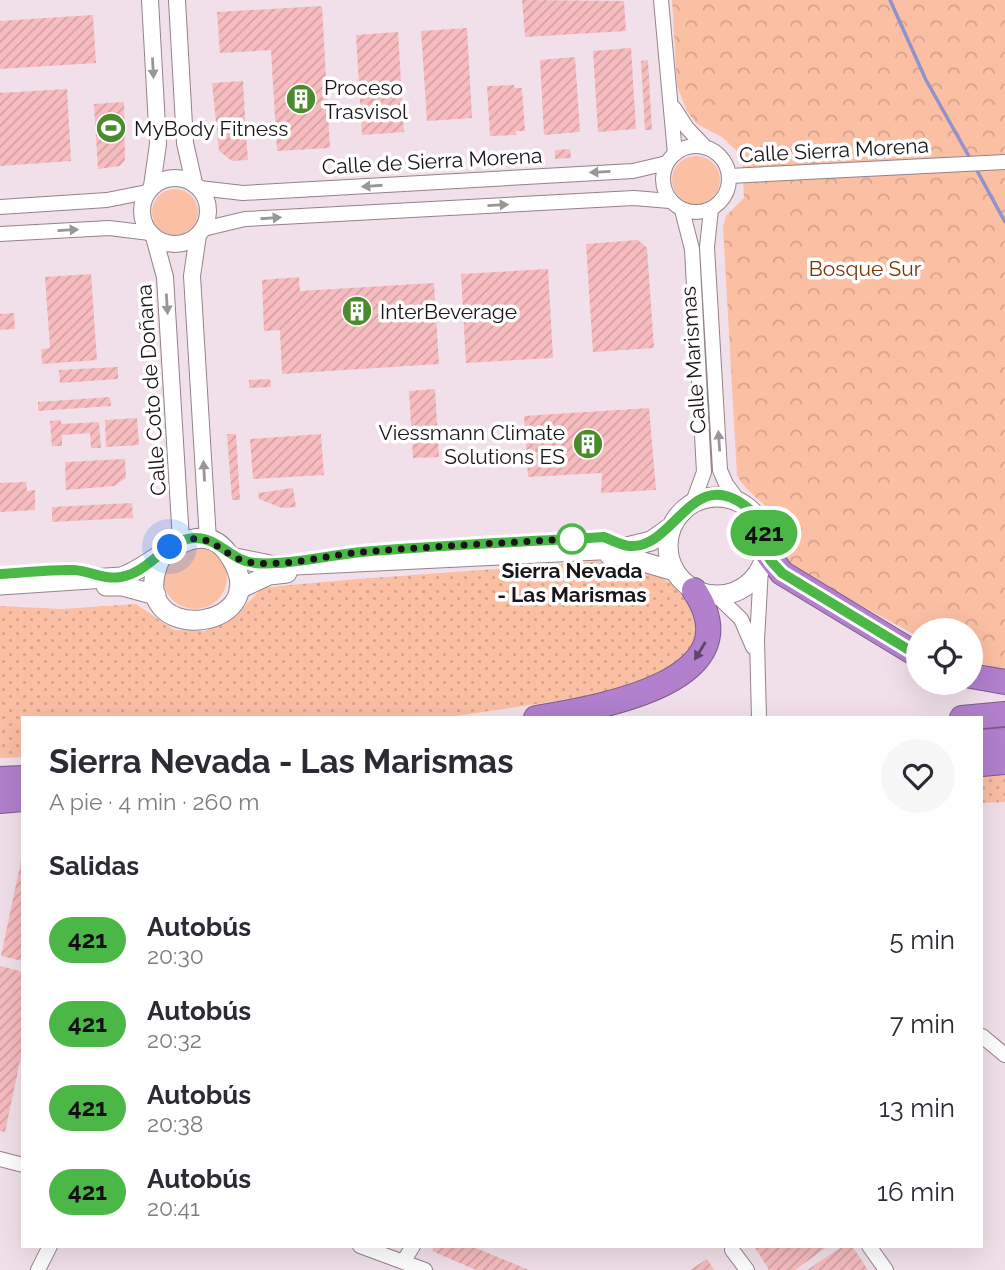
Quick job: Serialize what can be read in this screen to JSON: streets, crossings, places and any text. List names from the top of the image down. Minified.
{"streets":{"street":["Calle Sierra Morena","Calle de Sierra Morena","Calle Marismas","Calle Coto de Doñana"]},"crossings":[["Calle Sierra Morena","Calle de Sierra Morena"],["Calle Sierra Morena","Calle Marismas"],["Calle de Sierra Morena","Calle Marismas"],["Calle de Sierra Morena","Calle Coto de Doñana"]],"parks":["Bosque Sur"],"places":{"building":["Proceso Trasvisol","InterBeverage","Viessmann Climate Solutions ES"],"sports":["MyBody Fitness"],"other":["Sierra Nevada - Las Marismas"]},"lines":["bus line 421"],"page":{"on_map":"421","heading":[["Sierra Nevada - Las Marismas","A pie · 4 min · 260 m"],"Salidas"],"list":[{"mark":"421","name":"Autobús","note":"20:30","value":"5 min"},{"mark":"421","name":"Autobús","note":"20:32","value":"7 min"},{"mark":"421","name":"Autobús","note":"20:38","value":"13 min"},{"mark":"421","name":"Autobús","note":"20:41","value":"16 min"}]}}
